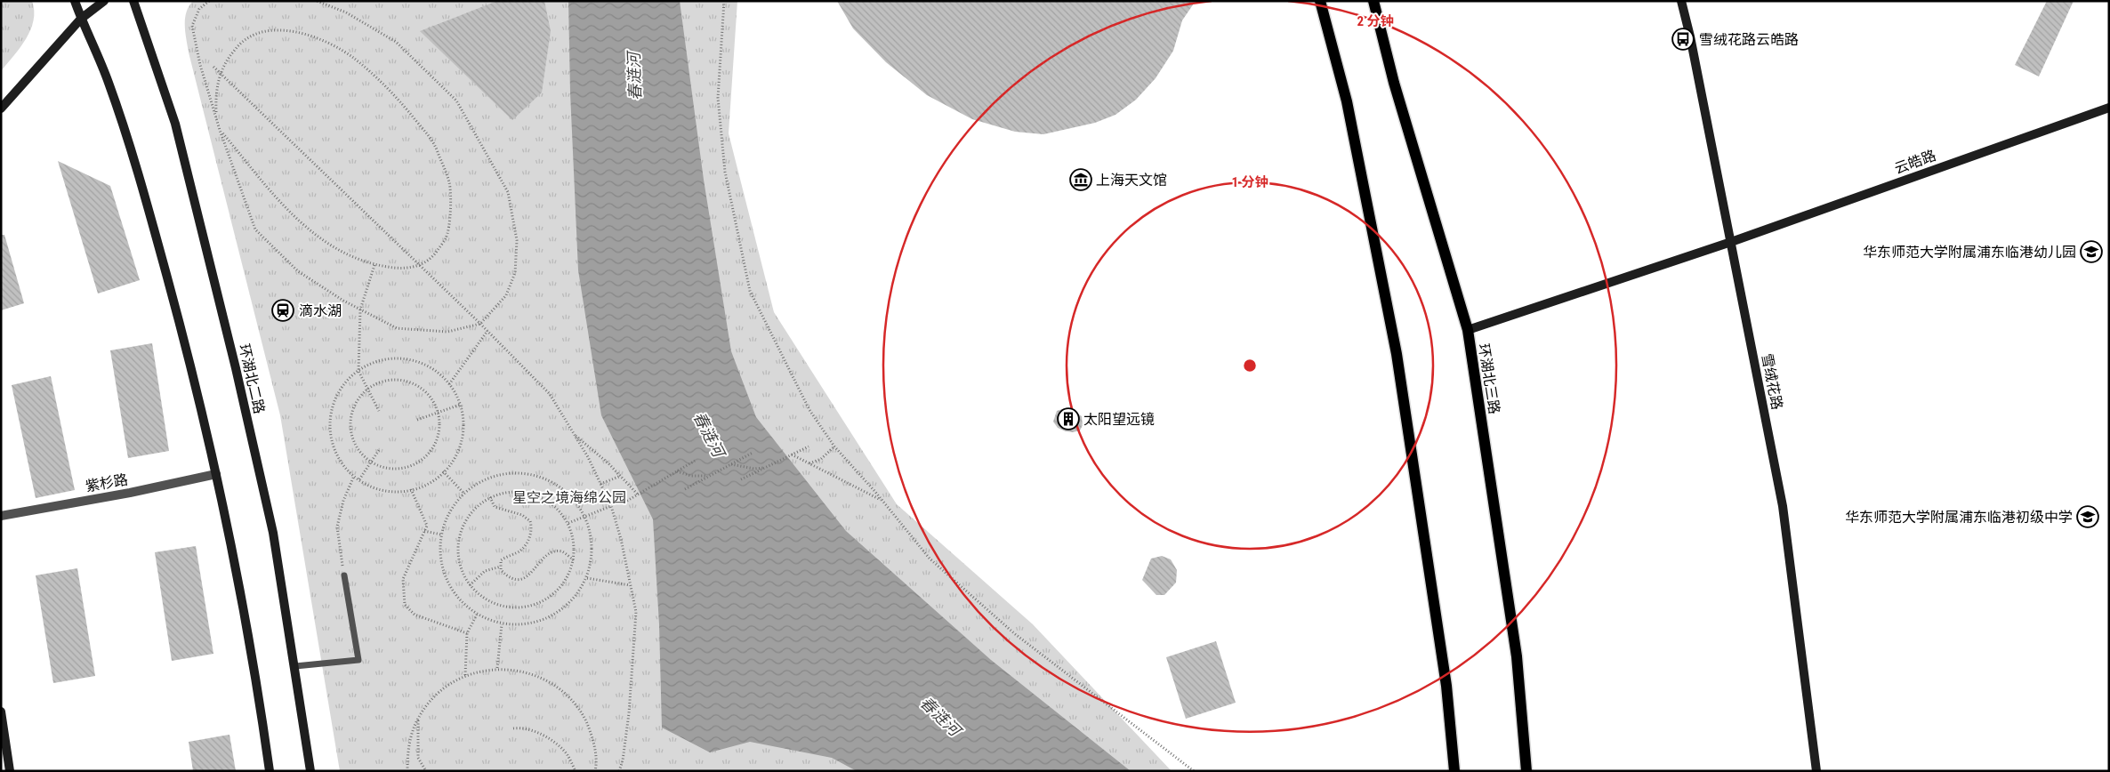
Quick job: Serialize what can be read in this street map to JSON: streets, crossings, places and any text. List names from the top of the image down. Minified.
{"streets":{"main road":["环湖北三路"],"street":["云皓路","环湖北二路","雪绒花路","紫杉路"]},"crossings":[["云皓路","环湖北三路"],["云皓路","雪绒花路"]],"water":["春涟河"],"parks":["星空之境海绵公园"],"places":{"bus stop":["雪绒花路云皓路"],"museum":["上海天文馆"],"school or university":["华东师范大学附属浦东临港幼儿园","华东师范大学附属浦东临港初级中学"],"station":["滴水湖"],"building":["太阳望远镜"]},"rings":["2 分钟","1 分钟"]}
